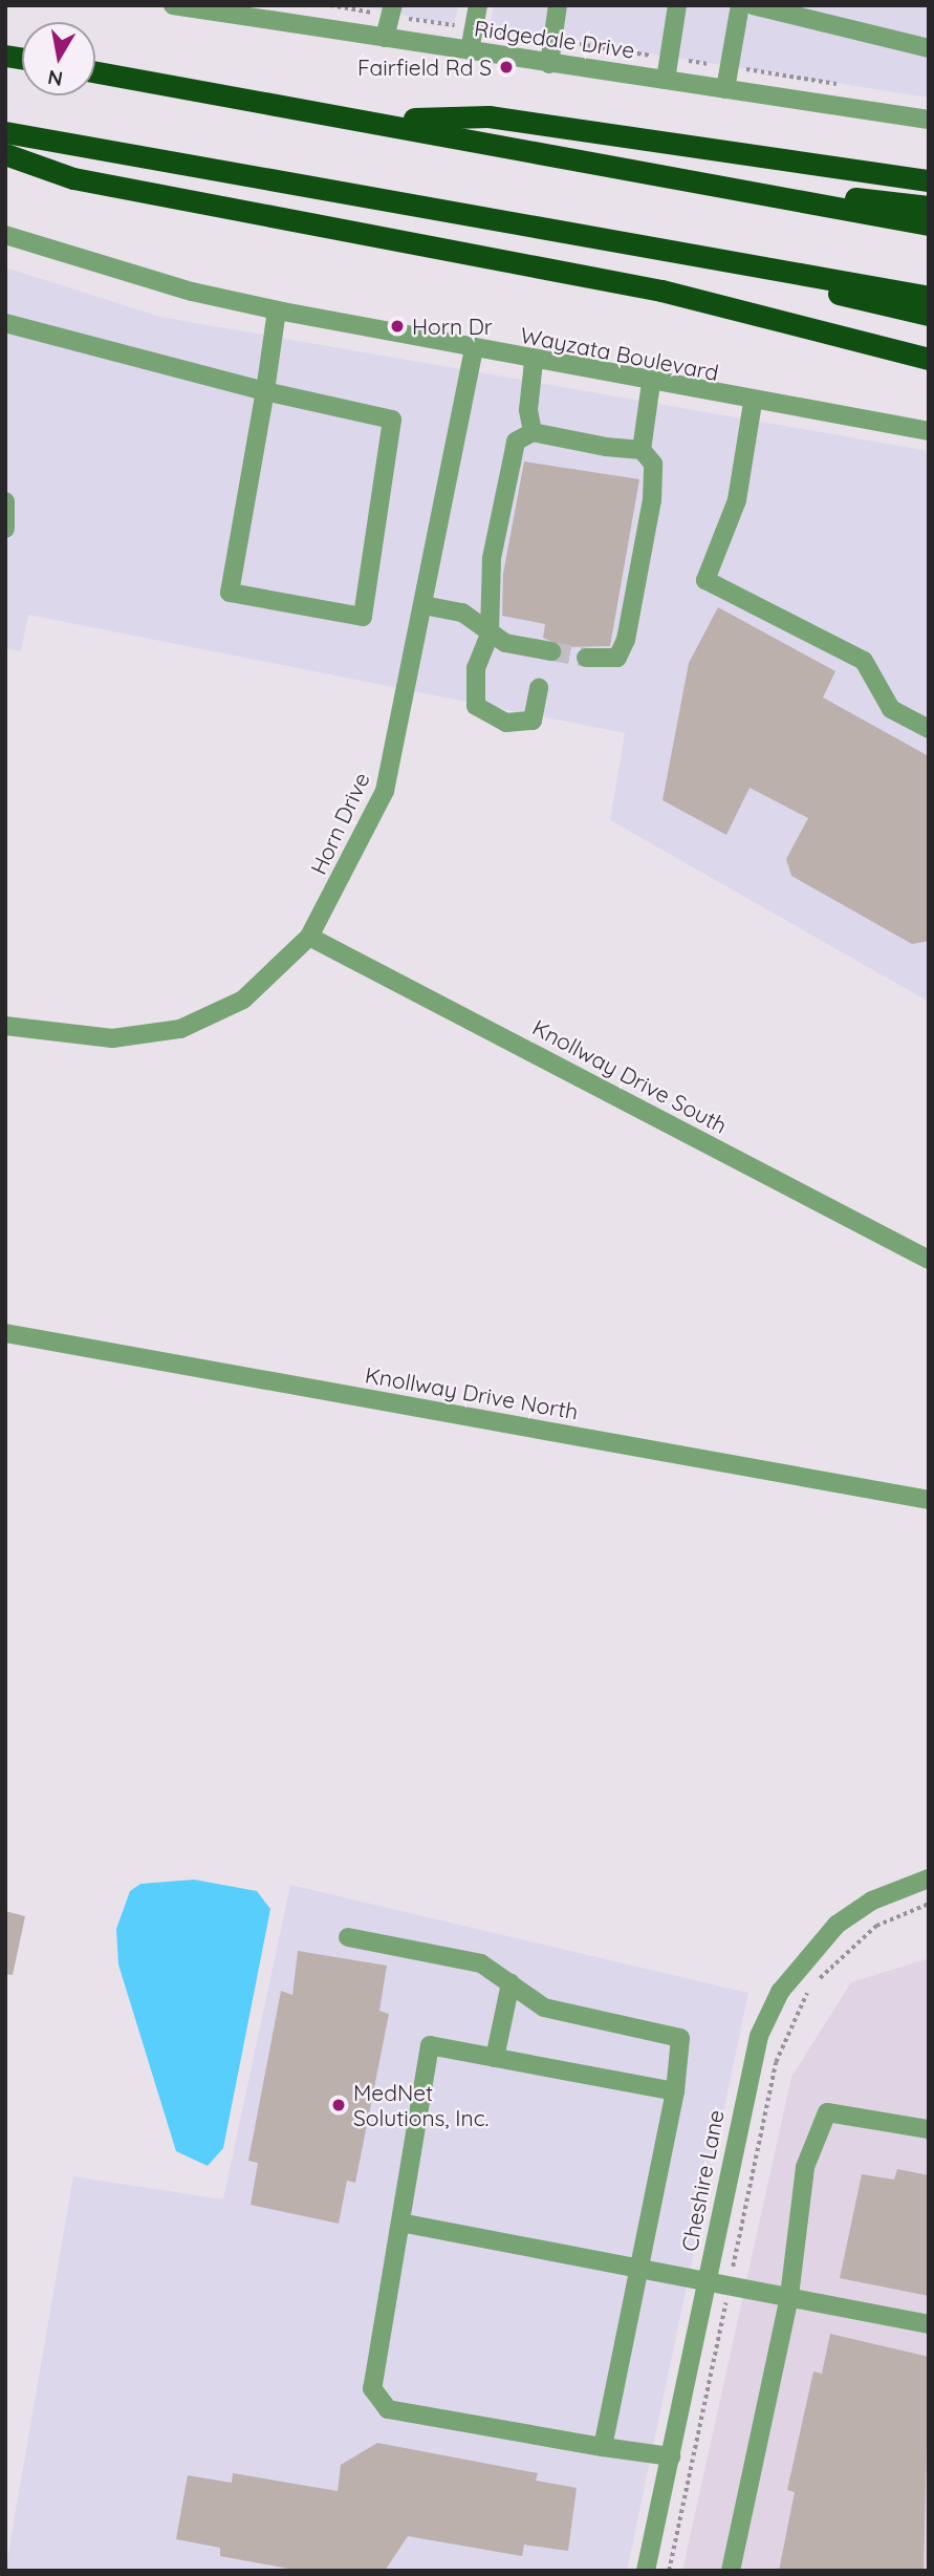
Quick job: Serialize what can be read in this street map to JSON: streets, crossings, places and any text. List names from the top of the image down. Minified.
{"streets":{"street":["Ridgedale Drive","Wayzata Boulevard","Horn Drive","Knollway Drive South","Knollway Drive North","Cheshire Lane"]},"crossings":[["Wayzata Boulevard","Horn Drive"],["Horn Drive","Knollway Drive South"]],"places":["Fairfield Rd S","Horn Dr","MedNet Solutions, Inc."],"north":"bottom"}
